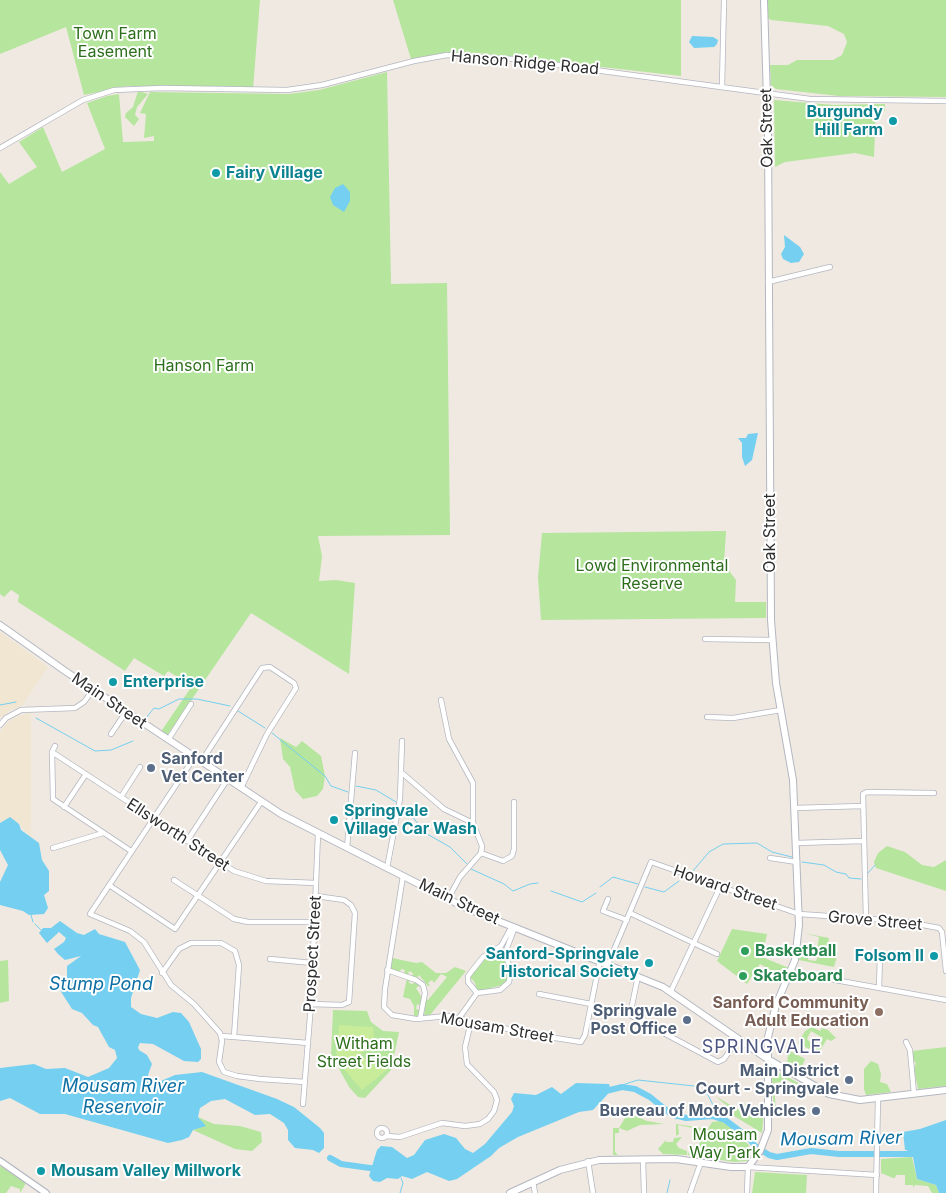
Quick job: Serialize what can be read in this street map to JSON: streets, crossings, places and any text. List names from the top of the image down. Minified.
{"streets":{"main road":["Oak Street","Main Street"],"street":["Hanson Ridge Road","Ellsworth Street","Howard Street","Grove Street","Prospect Street","Mousam Street"]},"crossings":[["Hanson Ridge Road","Oak Street"],["Oak Street","Main Street"],["Oak Street","Howard Street"],["Oak Street","Grove Street"],["Main Street","Prospect Street"],["Ellsworth Street","Prospect Street"],["Howard Street","Grove Street"]],"districts":["SPRINGVALE"],"water":["Stump Pond","Mousam River Reservoir","Mousam River"],"parks":["Town Farm Easement","Hanson Farm","Lowd Environmental Reserve","Witham Street Fields","Mousam Way Park"],"places":["Burgundy Hill Farm","Fairy Village","Enterprise","Sanford Vet Center","Springvale Village Car Wash","Basketball","Folsom II","Sanford-Springvale Historical Society","Skateboard","Sanford Community Adult Education","Springvale Post Office","Main District Court - Springvale","Buereau of Motor Vehicles","Mousam Valley Millwork"]}
